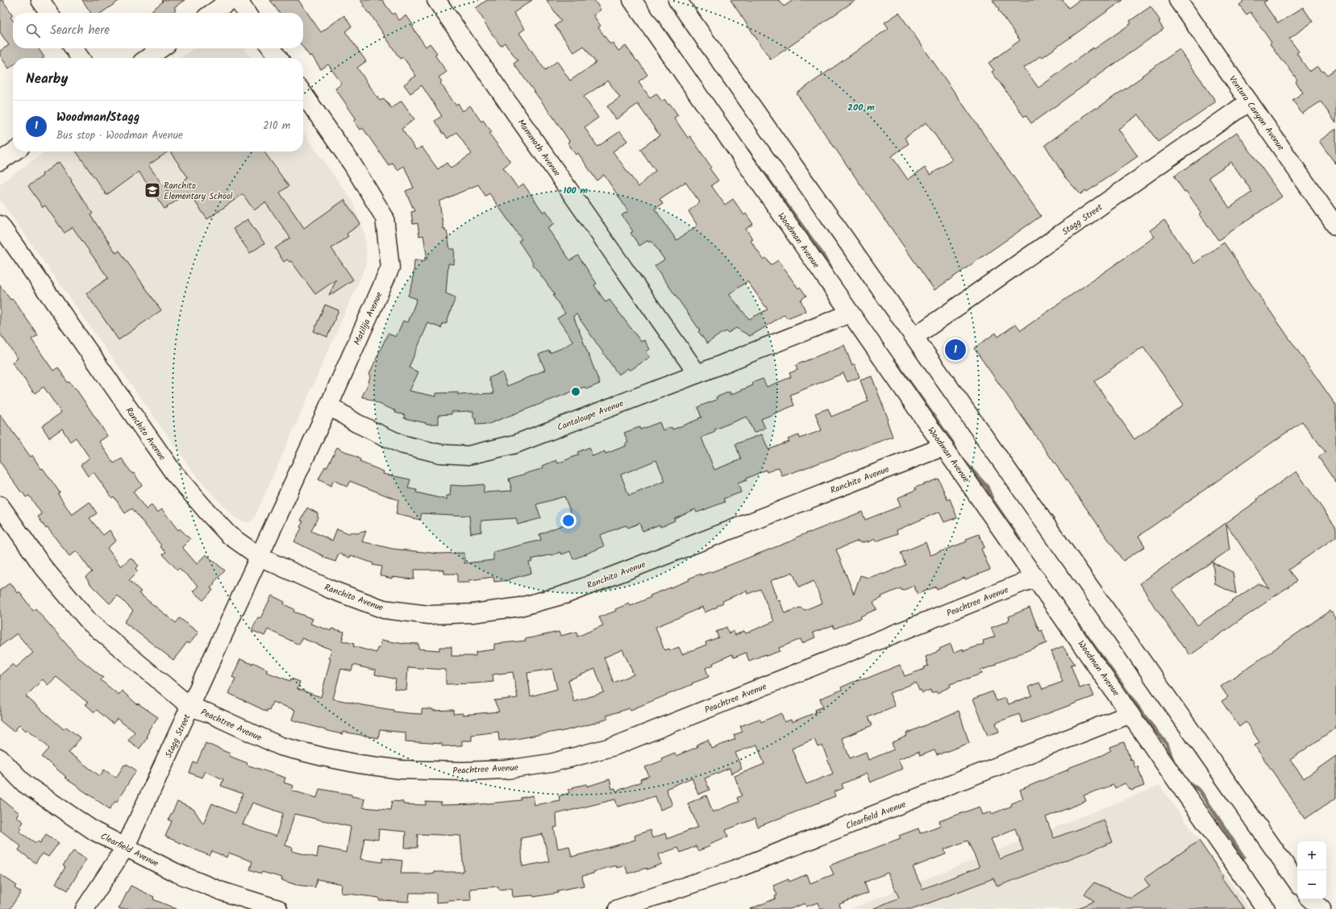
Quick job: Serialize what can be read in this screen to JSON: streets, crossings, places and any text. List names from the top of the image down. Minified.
{"streets":{"street":["Ventura Canyon Avenue","Mammoth Avenue","Stagg Street","Woodman Avenue","Matilija Avenue","Cantaloupe Avenue","Ranchito Avenue","Peachtree Avenue","Clearfield Avenue"]},"crossings":[["Ventura Canyon Avenue","Stagg Street"],["Mammoth Avenue","Cantaloupe Avenue"],["Stagg Street","Matilija Avenue"],["Stagg Street","Ranchito Avenue"],["Stagg Street","Peachtree Avenue"],["Stagg Street","Clearfield Avenue"],["Woodman Avenue","Cantaloupe Avenue"],["Woodman Avenue","Ranchito Avenue"],["Woodman Avenue","Peachtree Avenue"],["Woodman Avenue","Clearfield Avenue"],["Matilija Avenue","Cantaloupe Avenue"],["Matilija Avenue","Ranchito Avenue"]],"places":{"school or university":["Ranchito Elementary School"]},"page":{"search":"Search here","heading":"Nearby","list":[{"mark":"1","name":"Woodman/Stagg","note":"Bus stop · Woodman Avenue","value":"210 m"}],"pins":"1","map_buttons":["+","−"]},"rings":["200 m","100 m"]}
